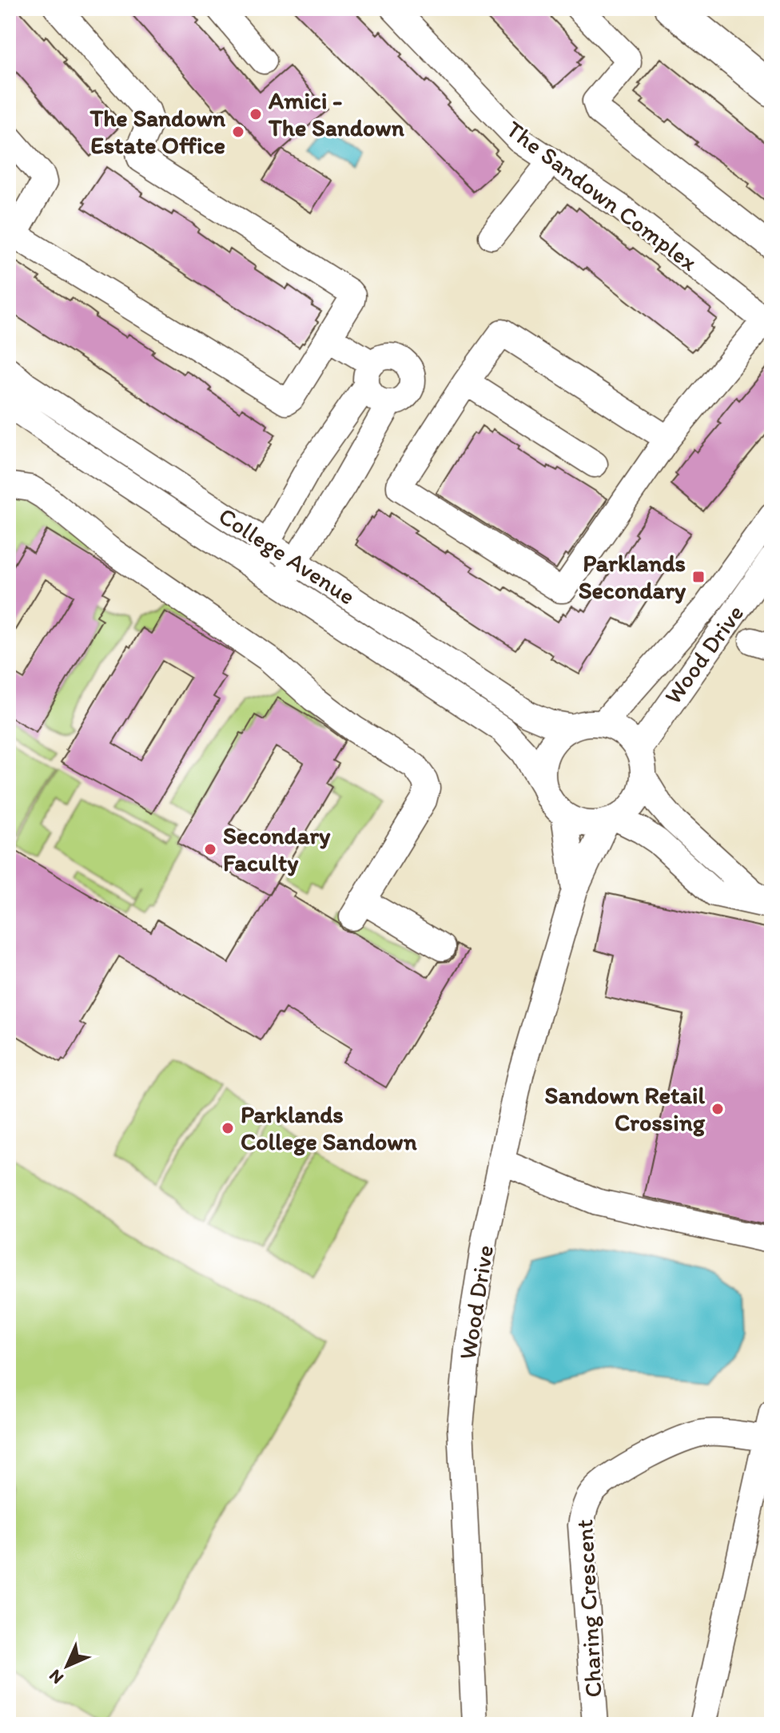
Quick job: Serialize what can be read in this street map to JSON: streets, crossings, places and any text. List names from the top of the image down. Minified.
{"streets":{"street":["The Sandown Complex","College Avenue","Wood Drive","Charing Crescent"]},"crossings":[["College Avenue","Wood Drive"]],"places":{"other":["Amici - The Sandown","The Sandown Estate Office","Secondary Faculty","Sandown Retail Crossing","Parklands College Sandown"],"transit":["Parklands Secondary"]},"north":"bottom left"}
